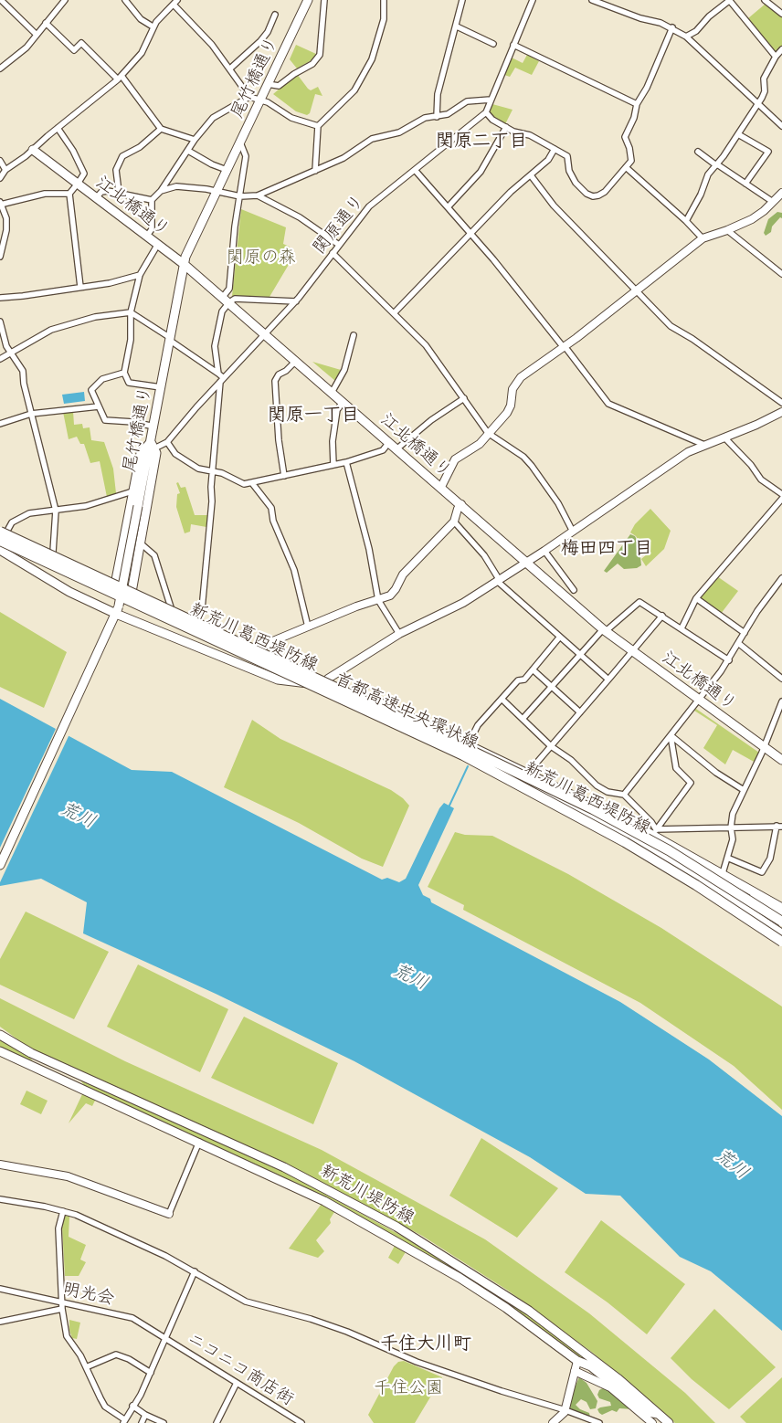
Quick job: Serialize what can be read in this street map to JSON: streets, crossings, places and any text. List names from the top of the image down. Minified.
{"streets":{"highway":["首都高速中央環状線"],"main road":["尾竹橋通り","江北橋通り","新荒川葛西堤防線","新荒川堤防線"],"street":["関原通り","明光会","ニコニコ商店街"]},"crossings":[["尾竹橋通り","江北橋通り"],["江北橋通り","関原通り"],["新荒川葛西堤防線","首都高速中央環状線"],["明光会","ニコニコ商店街"]],"districts":["関原二丁目","関原一丁目","梅田四丁目","千住大川町"],"water":["荒川"],"parks":["関原の森","千住公園"]}
